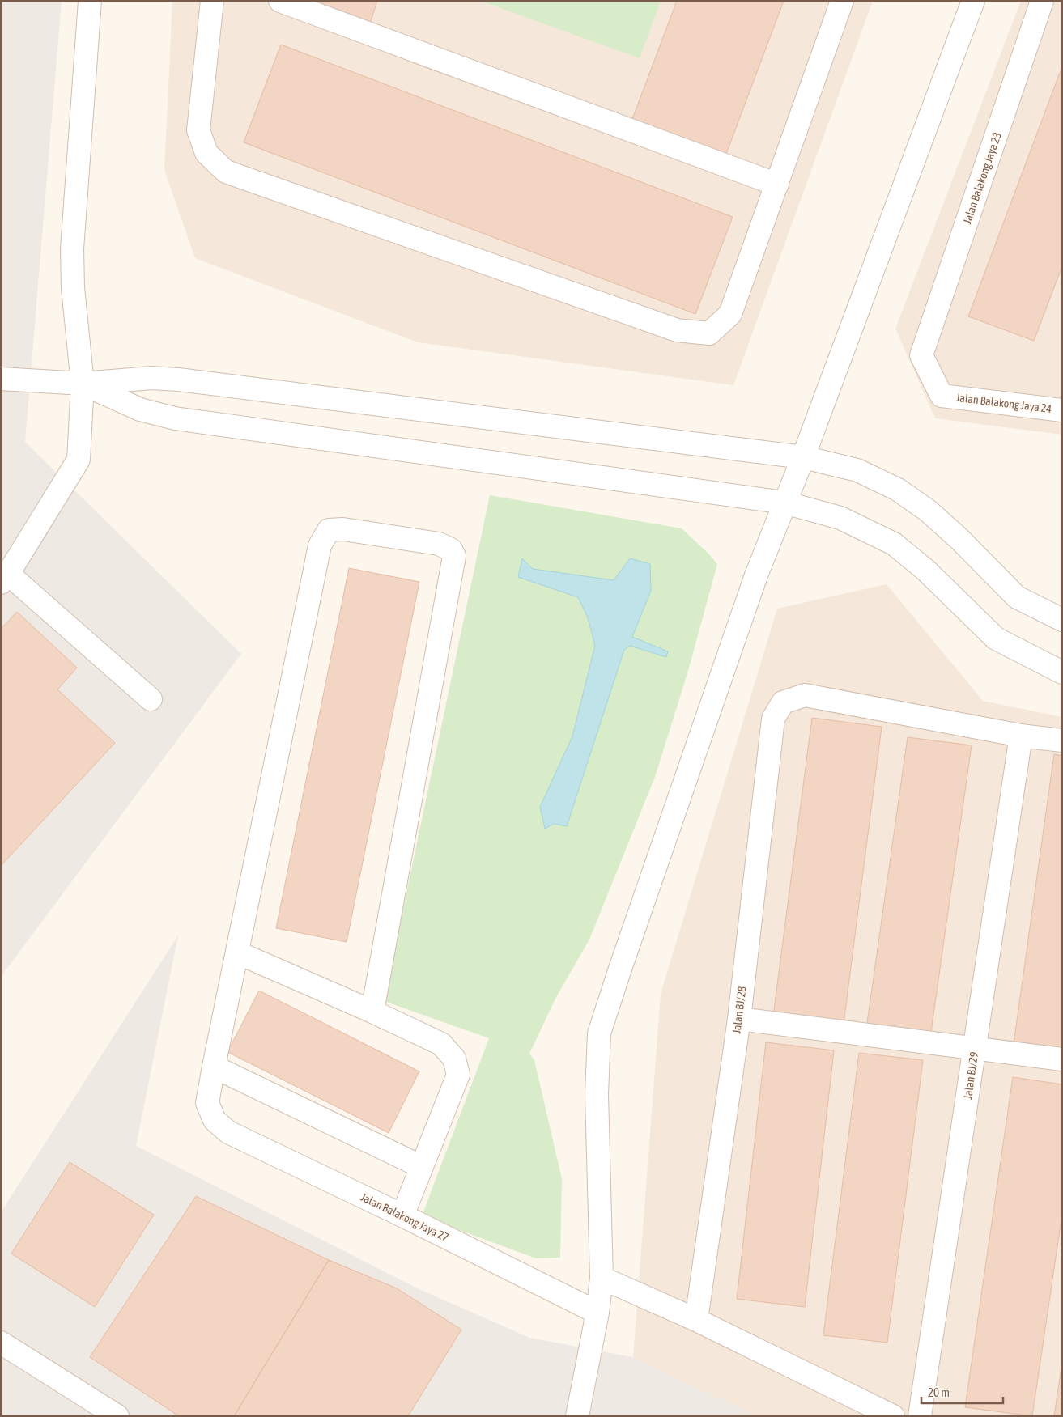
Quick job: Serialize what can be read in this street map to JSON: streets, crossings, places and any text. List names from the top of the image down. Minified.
{"streets":{"street":["Jalan Balakong Jaya 23","Jalan Balakong Jaya 24","Jalan BJ/28","Jalan BJ/29","Jalan Balakong Jaya 27"]},"crossings":[["Jalan Balakong Jaya 23","Jalan Balakong Jaya 24"],["Jalan BJ/28","Jalan BJ/29"]],"scale_bar":"20 m"}
